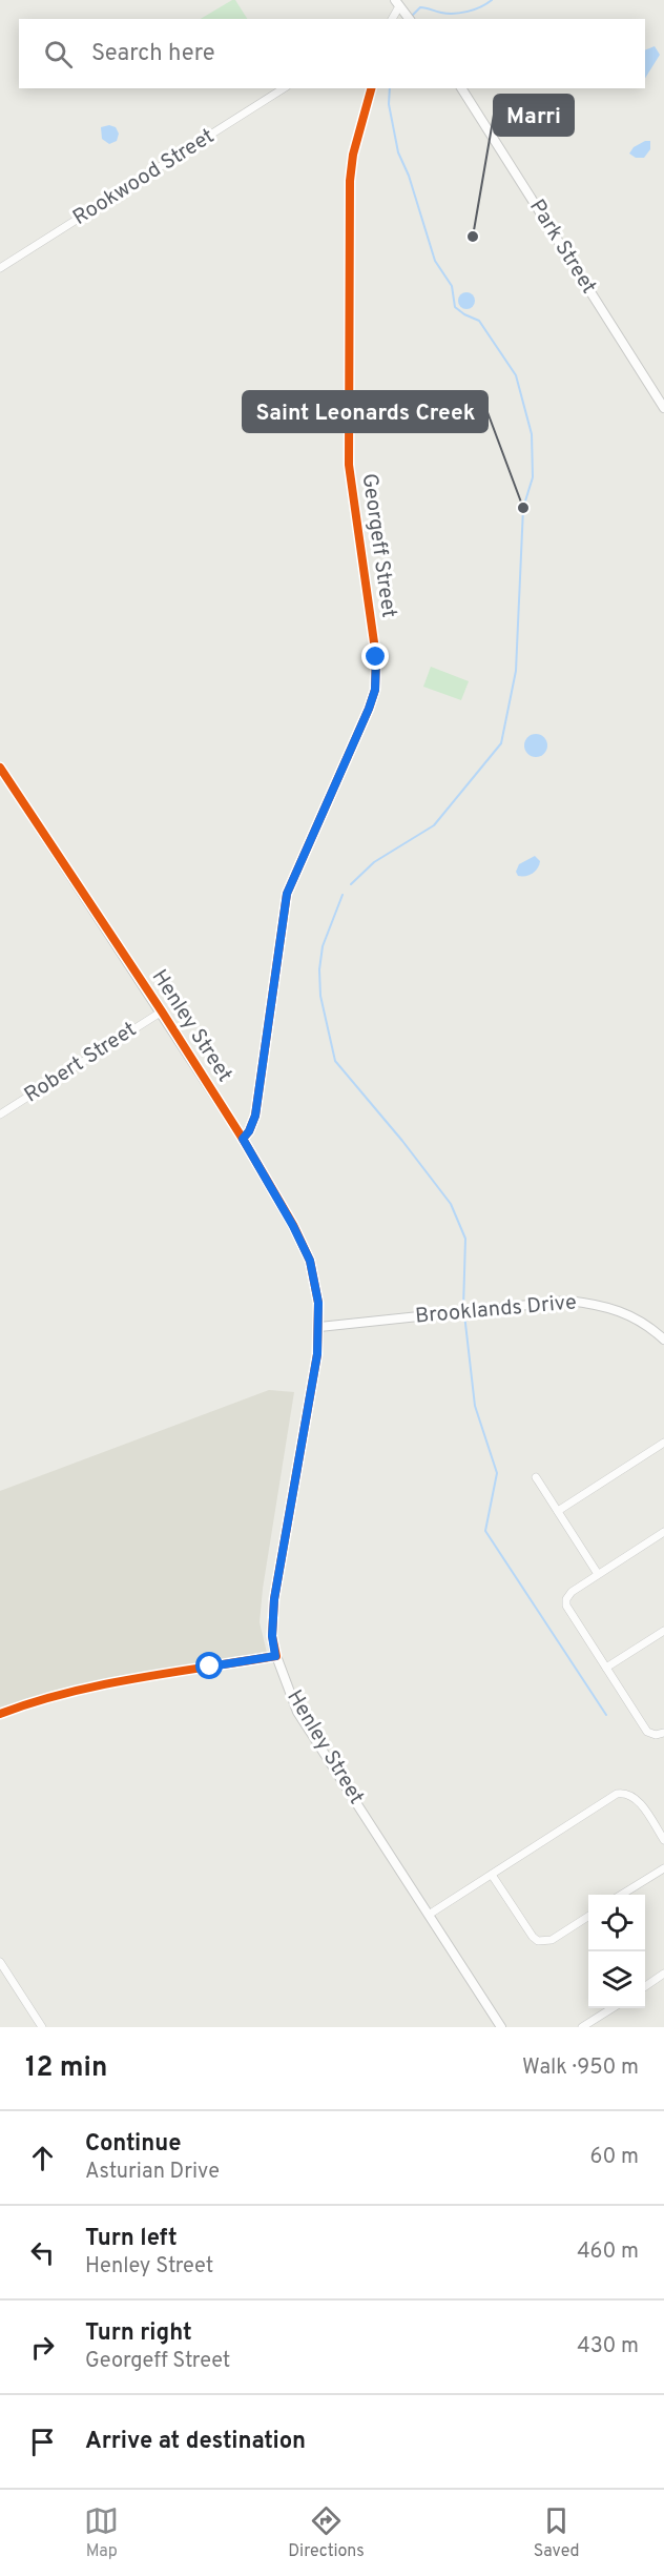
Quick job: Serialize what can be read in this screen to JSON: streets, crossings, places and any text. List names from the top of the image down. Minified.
{"streets":{"street":["Rookwood Street","Park Street","Georgeff Street","Henley Street","Robert Street","Brooklands Drive"]},"crossings":[["Georgeff Street","Henley Street"],["Henley Street","Robert Street"],["Henley Street","Brooklands Drive"]],"places":["Marri","Saint Leonards Creek"],"page":{"search":"Search here","heading":["12 min","Walk · 950 m"],"list":[["Continue","Asturian Drive","60 m"],["Turn left","Henley Street","460 m"],["Turn right","Georgeff Street","430 m"],"Arrive at destination"],"nav":["Map","Directions","Saved"]}}
